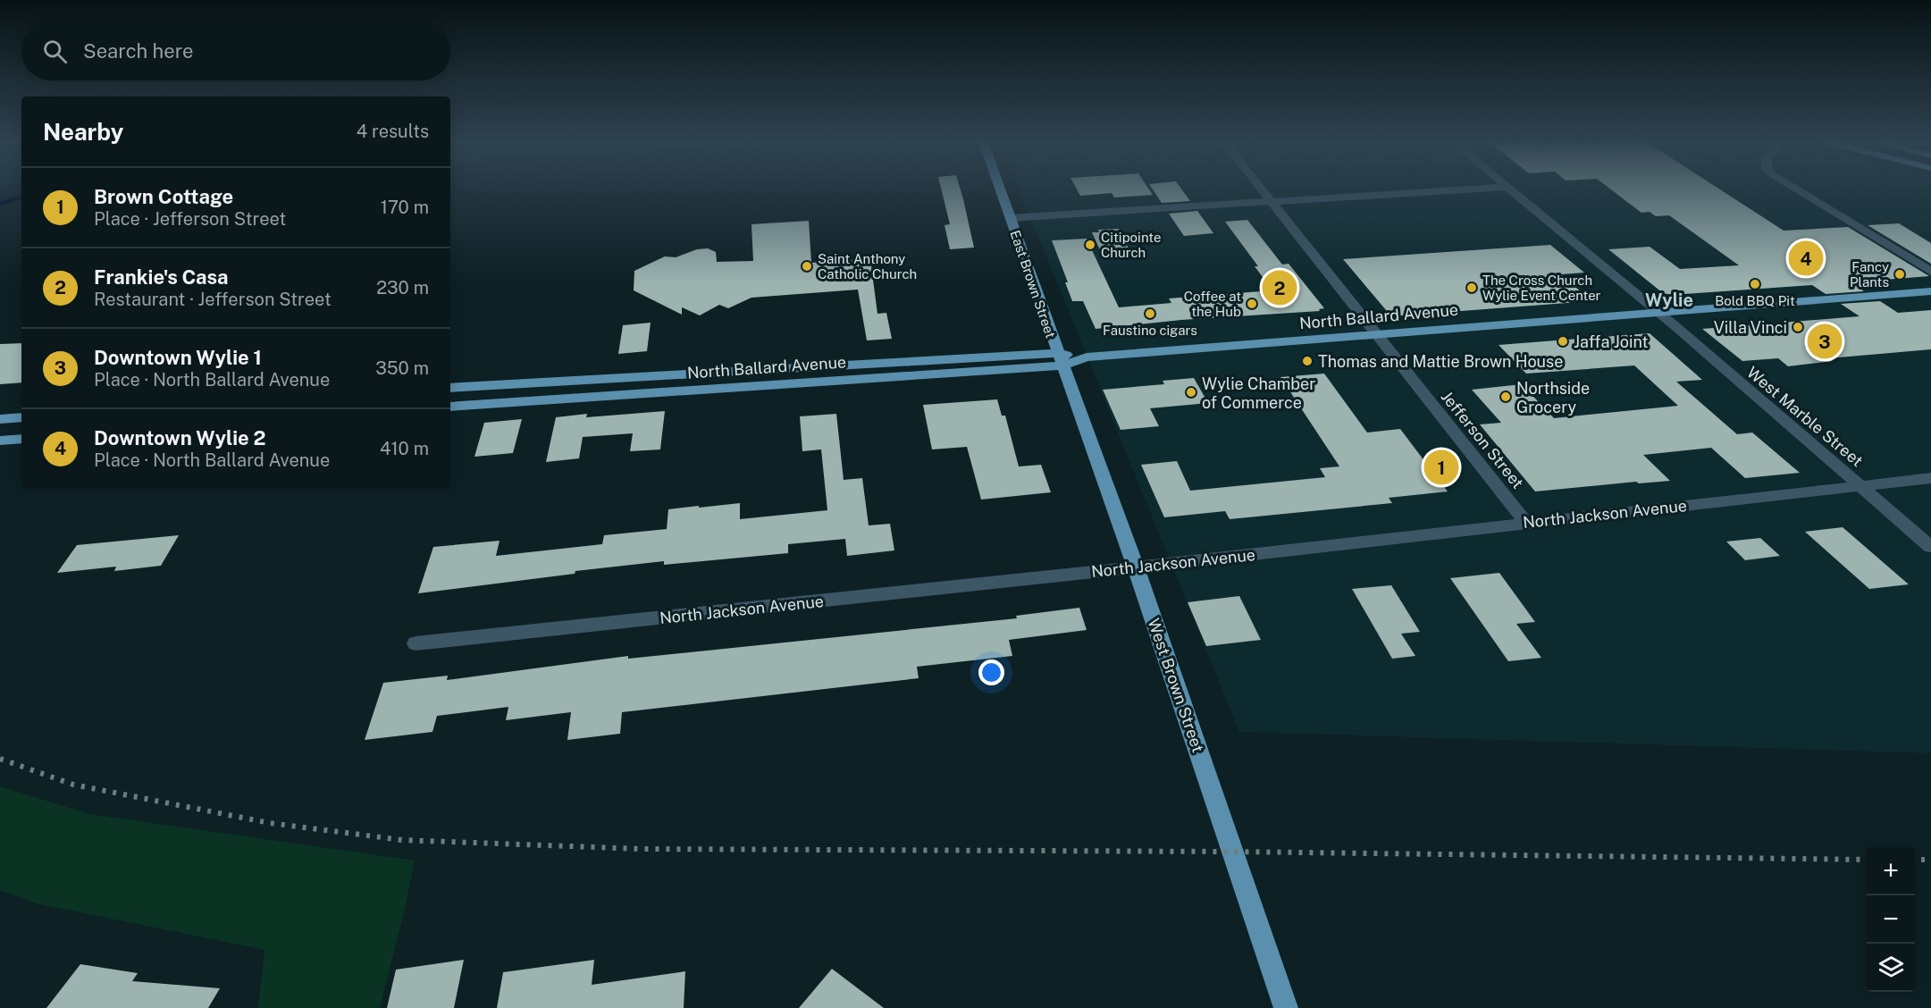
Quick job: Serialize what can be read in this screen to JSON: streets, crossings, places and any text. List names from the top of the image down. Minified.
{"streets":{"main road":["East Brown Street","North Ballard Avenue","West Brown Street"],"street":["West Marble Street","Jefferson Street","North Jackson Avenue"]},"crossings":[["East Brown Street","North Ballard Avenue"],["East Brown Street","West Brown Street"],["North Ballard Avenue","West Marble Street"],["North Ballard Avenue","Jefferson Street"],["North Ballard Avenue","West Brown Street"],["West Marble Street","North Jackson Avenue"],["Jefferson Street","North Jackson Avenue"],["North Jackson Avenue","West Brown Street"]],"districts":["Wylie"],"places":["Citipointe Church","Saint Anthony Catholic Church","Fancy Plants","Bold BBQ Pit","The Cross Church Wylie Event Center","Coffee at the Hub","Faustino cigars","Villa Vinci","Jaffa Joint","Thomas and Mattie Brown House","Wylie Chamber of Commerce","Northside Grocery"],"page":{"search":"Search here","heading":["Nearby","4 results"],"list":[{"mark":"1","name":"Brown Cottage","note":"Place · Jefferson Street","value":"170 m"},{"mark":"2","name":"Frankie's Casa","note":"Restaurant · Jefferson Street","value":"230 m"},{"mark":"3","name":"Downtown Wylie 1","note":"Place · North Ballard Avenue","value":"350 m"},{"mark":"4","name":"Downtown Wylie 2","note":"Place · North Ballard Avenue","value":"410 m"}],"pins":["4","2","3","1"],"map_buttons":["+","−"]}}
